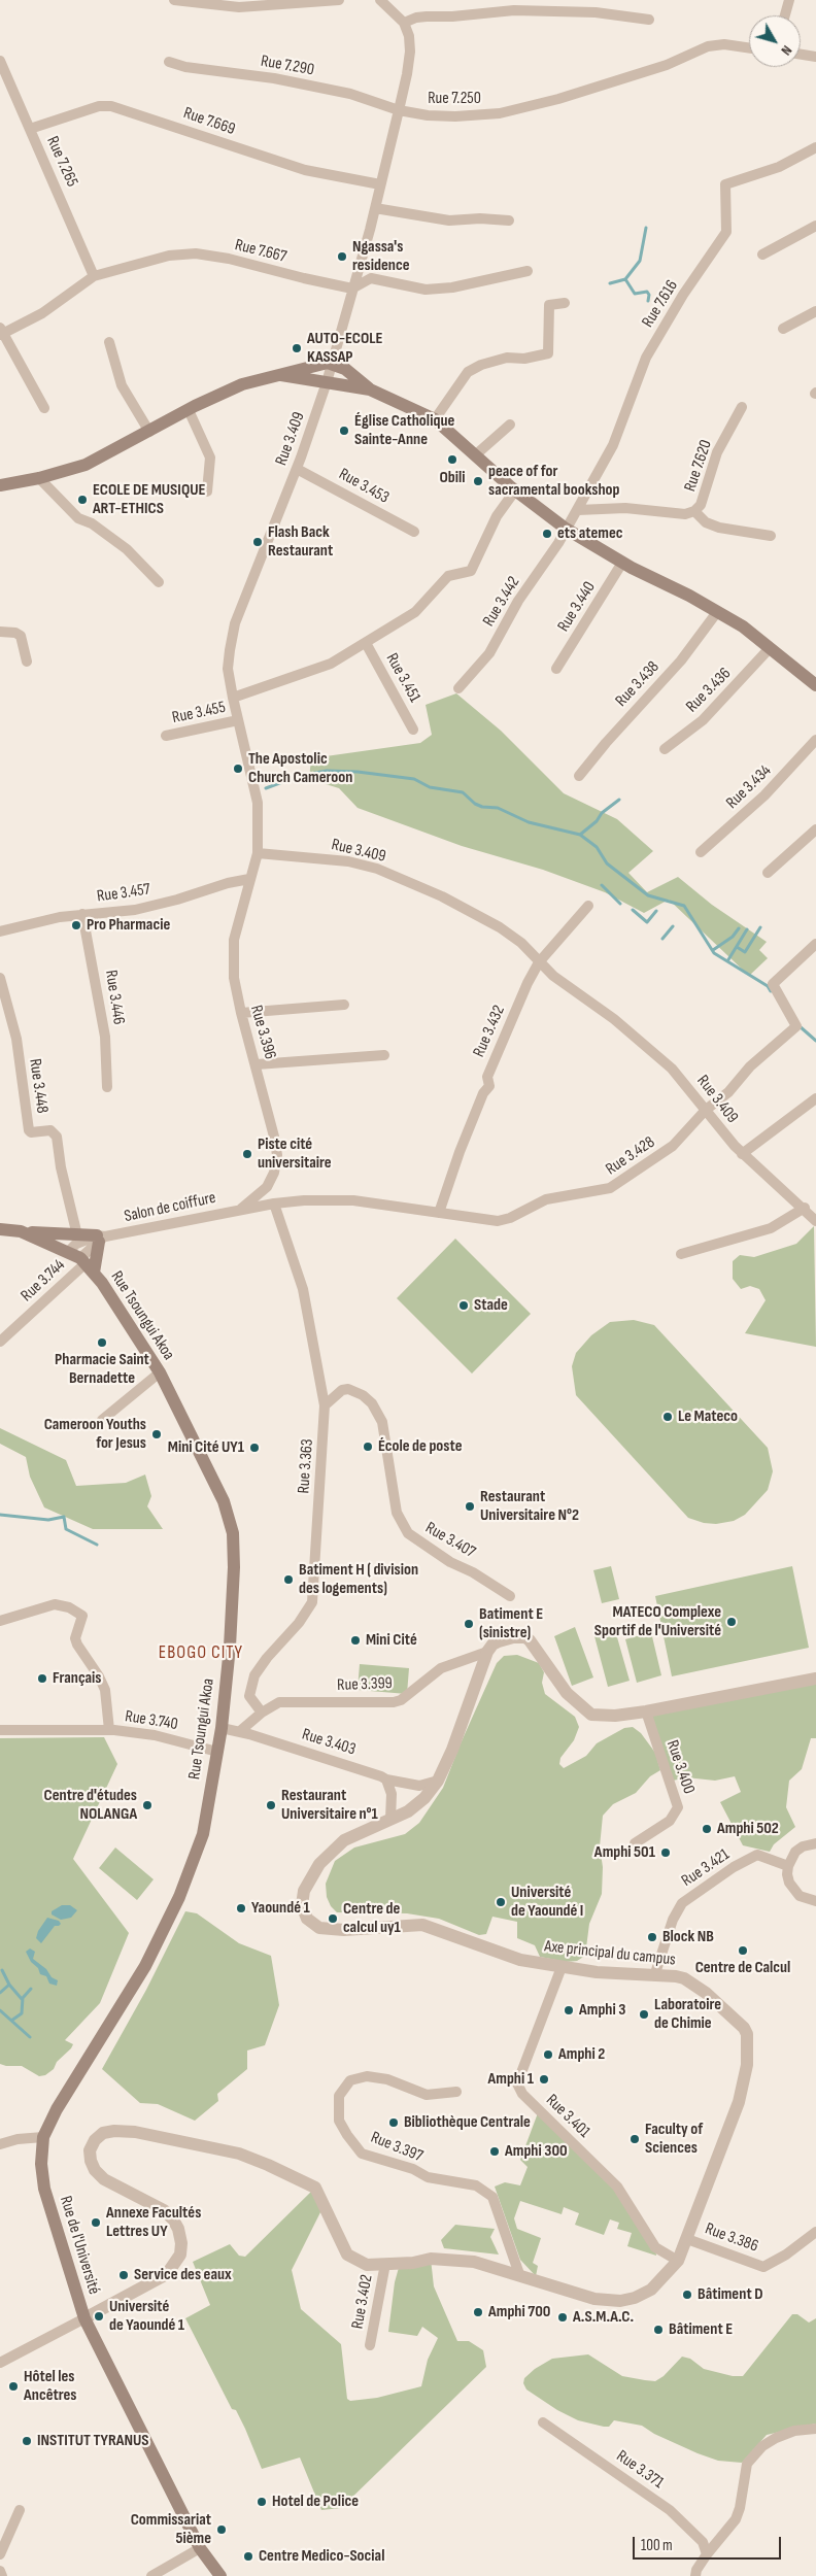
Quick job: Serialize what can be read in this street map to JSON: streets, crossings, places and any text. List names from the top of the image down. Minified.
{"streets":{"main road":["Rue Tsoungui Akoa","Rue de l'Université"],"street":["Rue 7.290","Rue 7.250","Rue 7.669","Rue 7.265","Rue 7.667","Rue 7.616","Rue 3.409","Rue 7.620","Rue 3.453","Rue 3.442","Rue 3.440","Rue 3.451","Rue 3.438","Rue 3.436","Rue 3.455","Rue 3.434","Rue 3.457","Rue 3.446","Rue 3.432","Rue 3.396","Rue 3.448","Rue 3.428","Salon de coiffure","Rue 3.744","Rue 3.363","Rue 3.407","Rue 3.399","Rue 3.740","Rue 3.403","Rue 3.400","Rue 3.421","Axe principal du campus","Rue 3.401","Rue 3.397","Rue 3.386","Rue 3.402","Rue 3.371"]},"crossings":[["Rue 7.290","Rue 7.250"],["Rue 7.669","Rue 7.265"],["Rue 7.265","Rue 7.667"],["Rue 7.616","Rue 7.620"],["Rue 7.616","Rue 3.442"],["Rue 3.409","Rue 3.453"],["Rue 3.409","Rue 3.455"],["Rue 3.409","Rue 3.432"],["Rue 3.409","Rue 3.396"],["Rue 3.409","Rue 3.428"],["Rue 3.457","Rue 3.446"],["Rue 3.457","Rue 3.396"],["Rue 3.432","Rue 3.428"],["Rue 3.396","Rue 3.428"],["Rue 3.396","Salon de coiffure"],["Rue 3.428","Salon de coiffure"],["Rue 3.428","Rue 3.363"],["Salon de coiffure","Rue 3.744"],["Rue 3.744","Rue Tsoungui Akoa"],["Rue Tsoungui Akoa","Rue 3.740"],["Rue Tsoungui Akoa","Rue 3.403"],["Rue Tsoungui Akoa","Rue de l'Université"],["Rue 3.363","Rue 3.407"],["Rue 3.363","Rue 3.399"],["Rue 3.399","Rue 3.403"],["Rue 3.399","Axe principal du campus"],["Rue 3.403","Axe principal du campus"],["Rue 3.421","Axe principal du campus"],["Axe principal du campus","Rue 3.401"],["Axe principal du campus","Rue 3.397"],["Axe principal du campus","Rue 3.386"],["Axe principal du campus","Rue de l'Université"],["Axe principal du campus","Rue 3.402"]],"districts":["EBOGO CITY"],"places":["Ngassa's residence","AUTO-ECOLE KASSAP","Église Catholique Sainte-Anne","Obili","peace of for sacramental bookshop","ECOLE DE MUSIQUE ART-ETHICS","ets atemec","Flash Back Restaurant","The Apostolic Church Cameroon","Pro Pharmacie","Piste cité universitaire","Stade","Pharmacie Saint Bernadette","Le Mateco","Cameroon Youths for Jesus","École de poste","Mini Cité UY1","Restaurant Universitaire N°2","Batiment H ( division des logements)","MATECO Complexe Sportif de l'Université","Batiment E (sinistre)","Mini Cité","Français","Centre d'études NOLANGA","Restaurant Universitaire n°1","Amphi 502","Amphi 501","Université de Yaoundé I","Yaoundé 1","Centre de calcul uy1","Block NB","Centre de Calcul","Amphi 3","Laboratoire de Chimie","Amphi 2","Amphi 1","Bibliothèque Centrale","Faculty of Sciences","Amphi 300","Annexe Facultés Lettres UY","Service des eaux","Bâtiment D","Amphi 700","Université de Yaoundé 1","A.S.M.A.C.","Bâtiment E","Hôtel les Ancêtres","INSTITUT TYRANUS","Hotel de Police","Commissariat 5ième","Centre Medico-Social"],"scale_bar":"100 m","north":"bottom right"}
